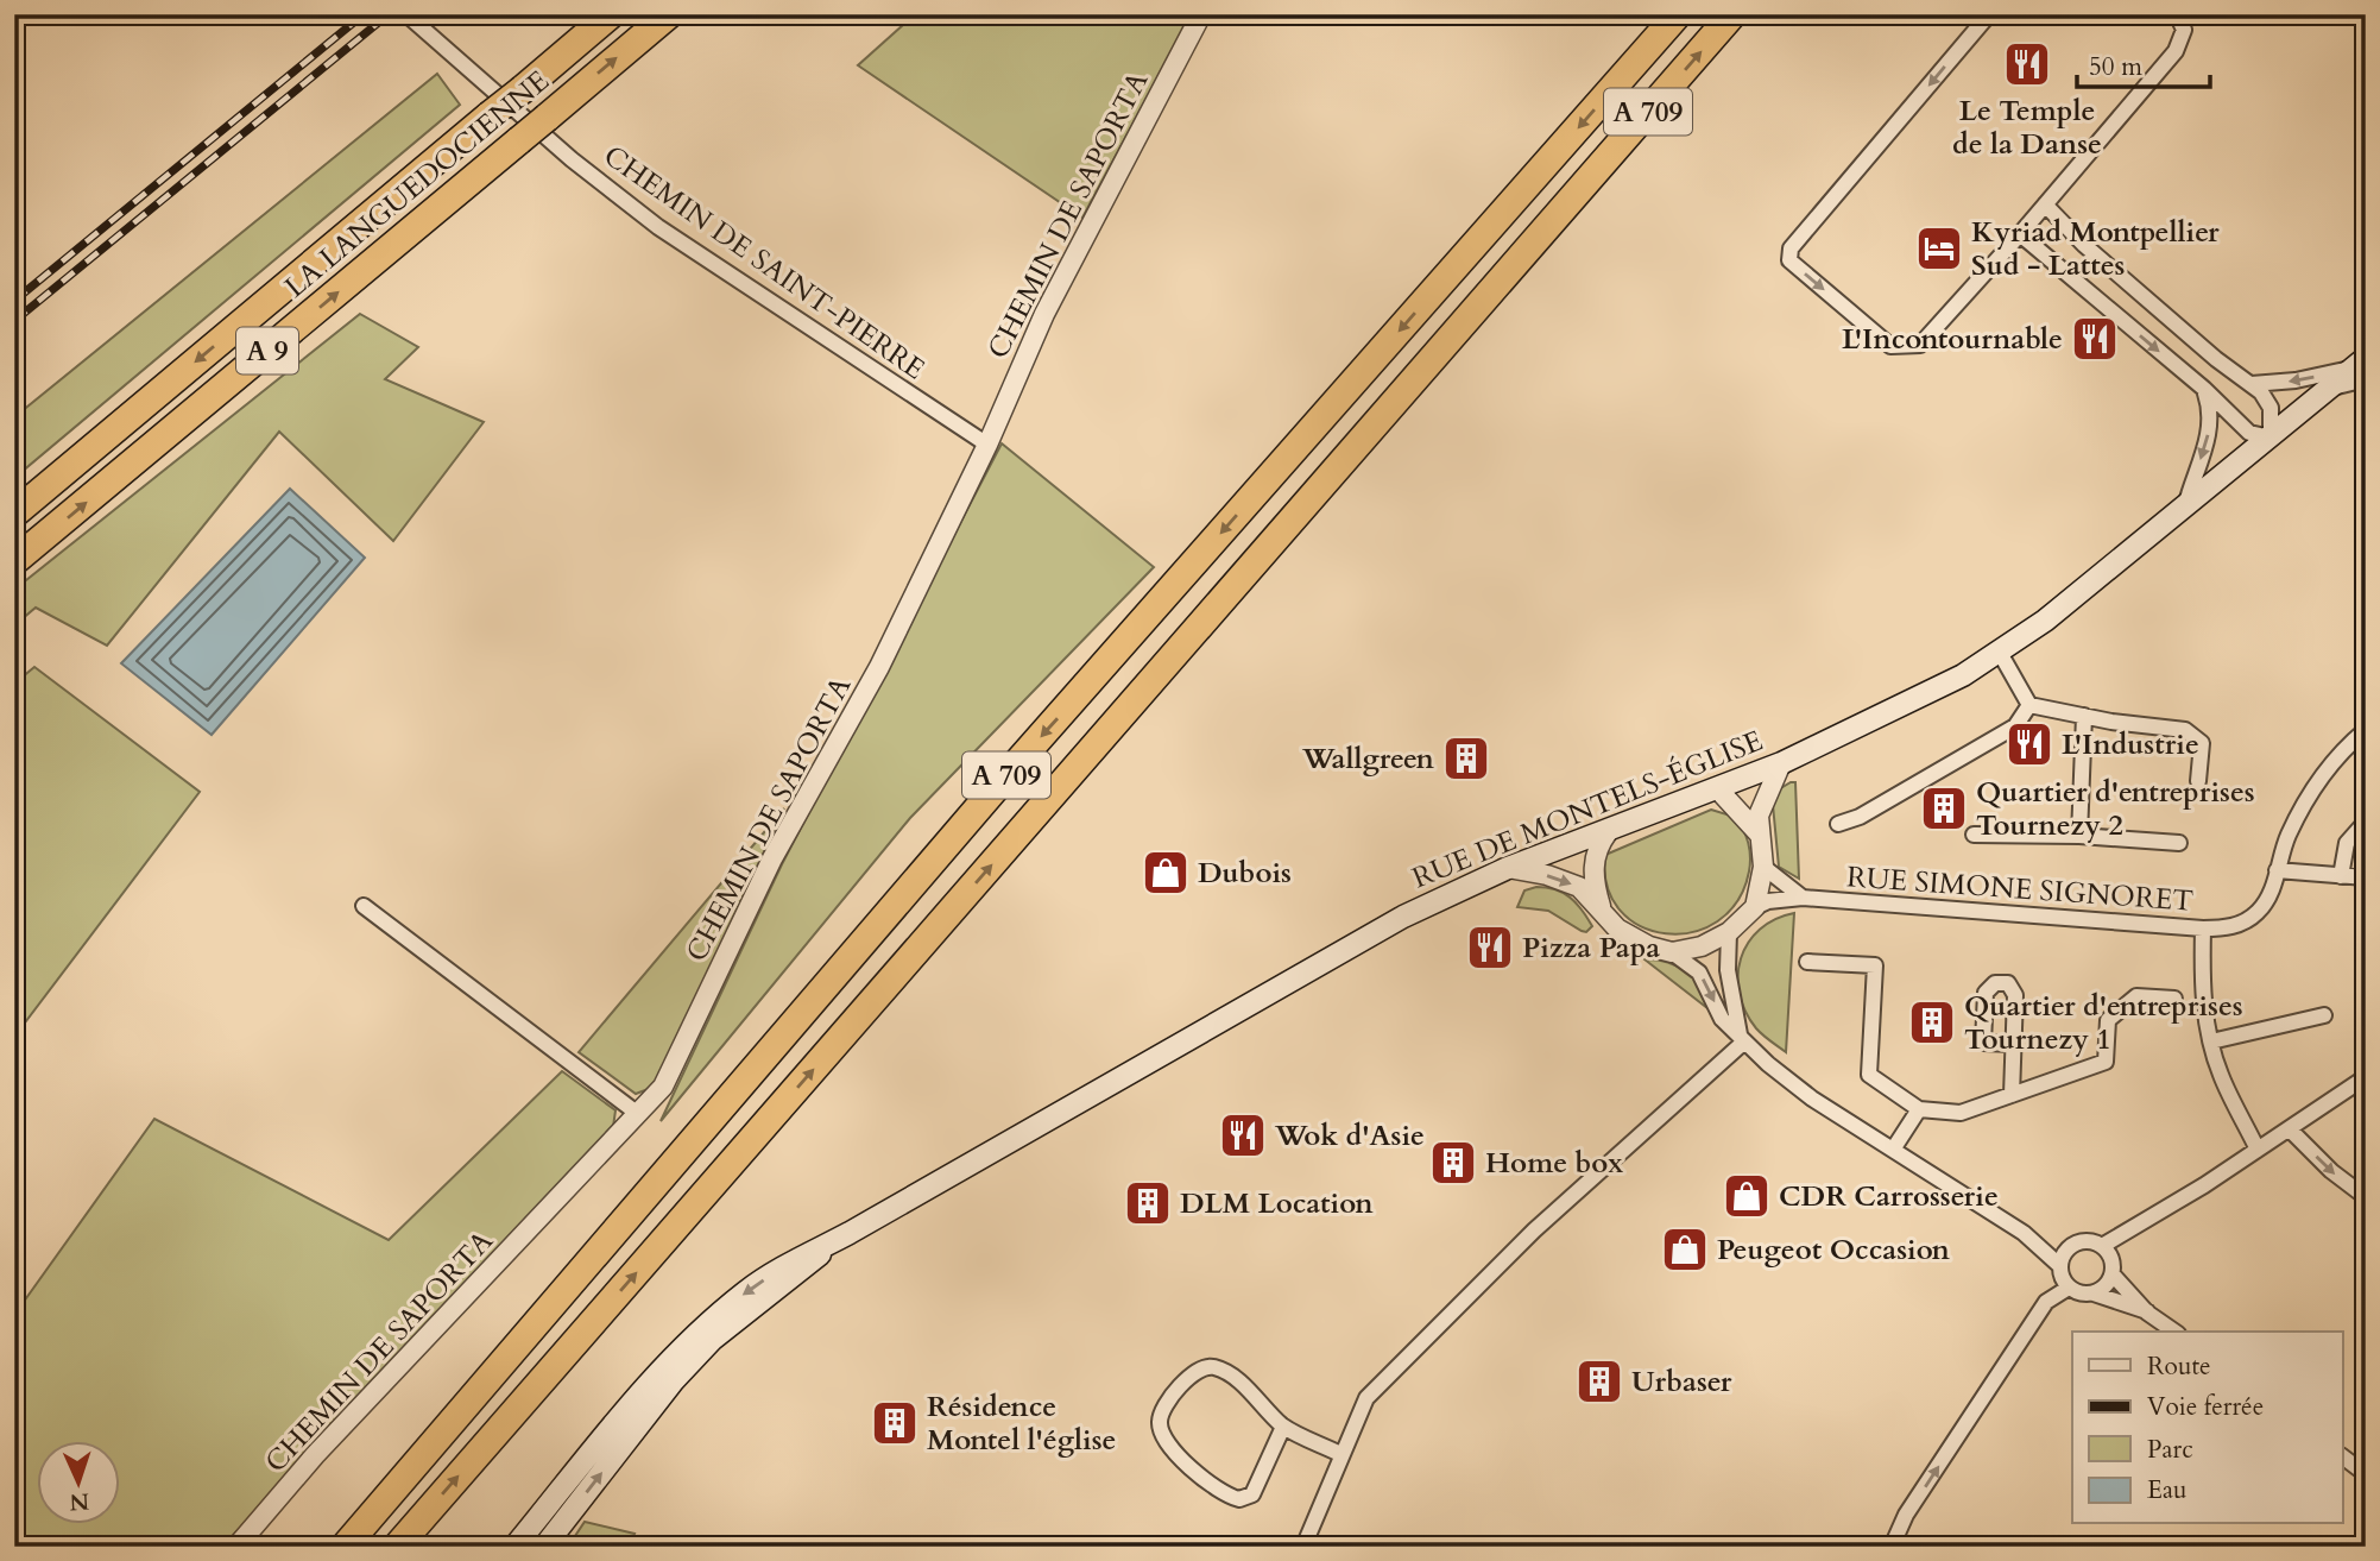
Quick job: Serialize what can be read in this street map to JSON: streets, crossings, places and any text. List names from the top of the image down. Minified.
{"streets":{"highway":["A 709","LA LANGUEDOCIENNE","A 9"],"main road":["RUE DE MONTELS-ÉGLISE"],"street":["CHEMIN DE SAPORTA","CHEMIN DE SAINT-PIERRE","RUE SIMONE SIGNORET"]},"crossings":[["CHEMIN DE SAPORTA","CHEMIN DE SAINT-PIERRE"],["RUE DE MONTELS-ÉGLISE","RUE SIMONE SIGNORET"]],"places":{"restaurant":["Le Temple de la Danse","L'Incontournable","L'Industrie","Pizza Papa","Wok d'Asie"],"hotel":["Kyriad Montpellier Sud - Lattes"],"building":["Wallgreen","Quartier d'entreprises Tournezy 2","Quartier d'entreprises Tournezy 1","Home box","DLM Location","Urbaser","Résidence Montel l'église"],"shop":["Dubois","CDR Carrosserie","Peugeot Occasion"]},"legend":["Route","Voie ferrée","Parc","Eau"],"scale_bar":"50 m","north":"bottom"}
